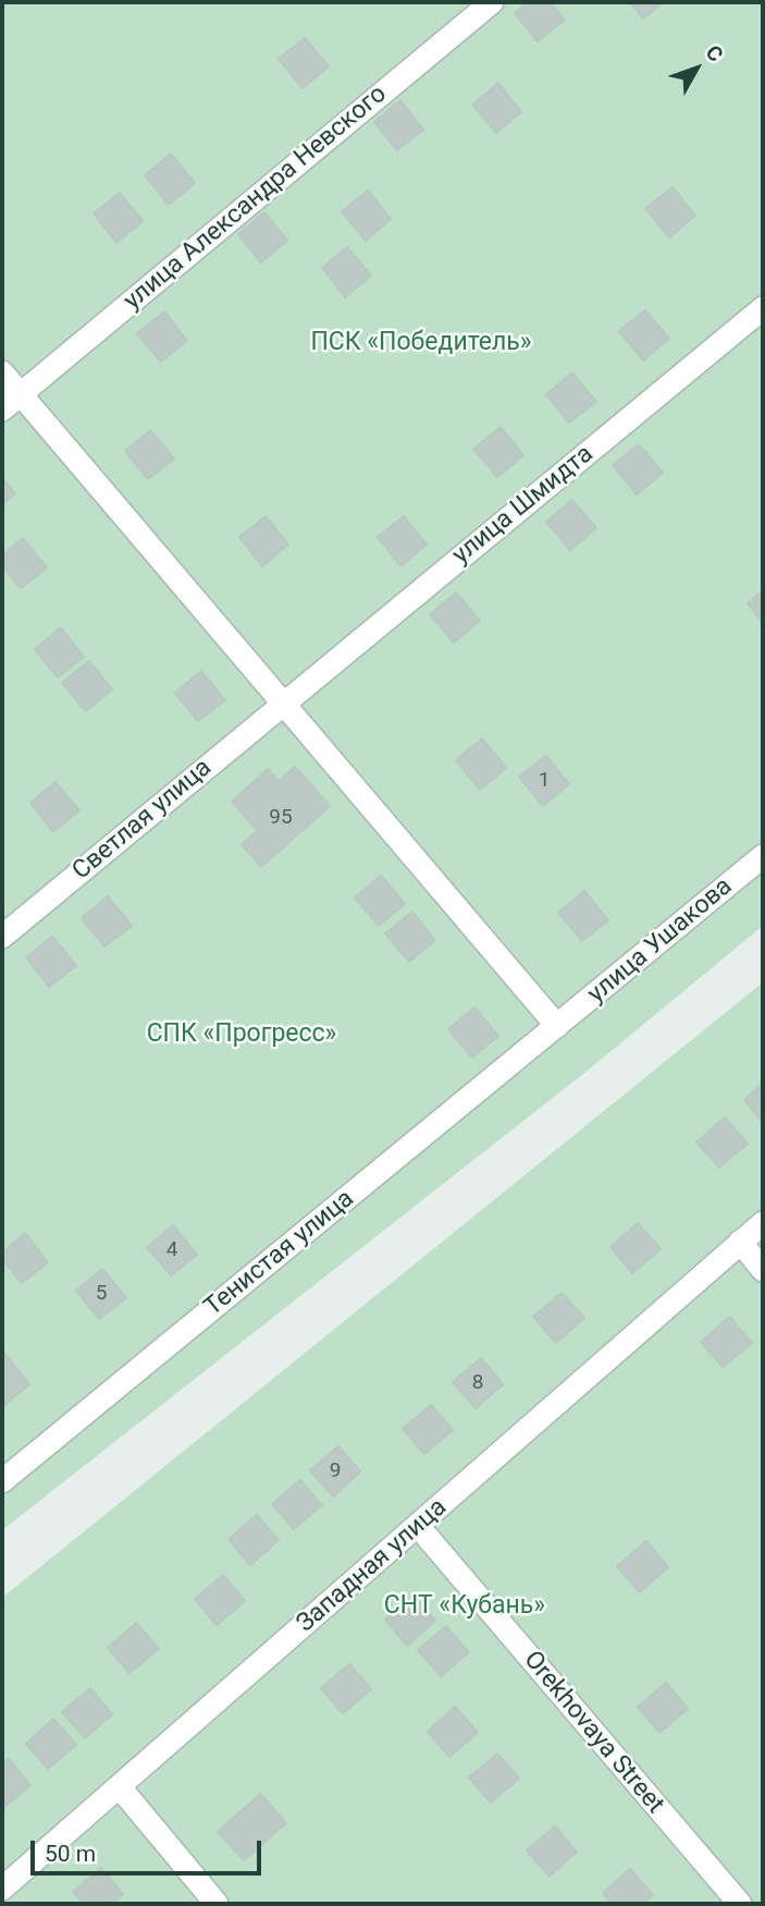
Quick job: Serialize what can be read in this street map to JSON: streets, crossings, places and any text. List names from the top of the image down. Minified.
{"streets":{"street":["улица Александра Невского","улица Шмидта","Светлая улица","улица Ушакова","Тенистая улица","Западная улица","Orekhovaya Street"]},"crossings":[["улица Шмидта","Светлая улица"],["улица Ушакова","Тенистая улица"],["Западная улица","Orekhovaya Street"]],"parks":["ПСК «Победитель»","СПК «Прогресс»","СНТ «Кубань»"],"house_numbers":["1","95","4","5","8","9"],"scale_bar":"50 m","north":"top right"}
